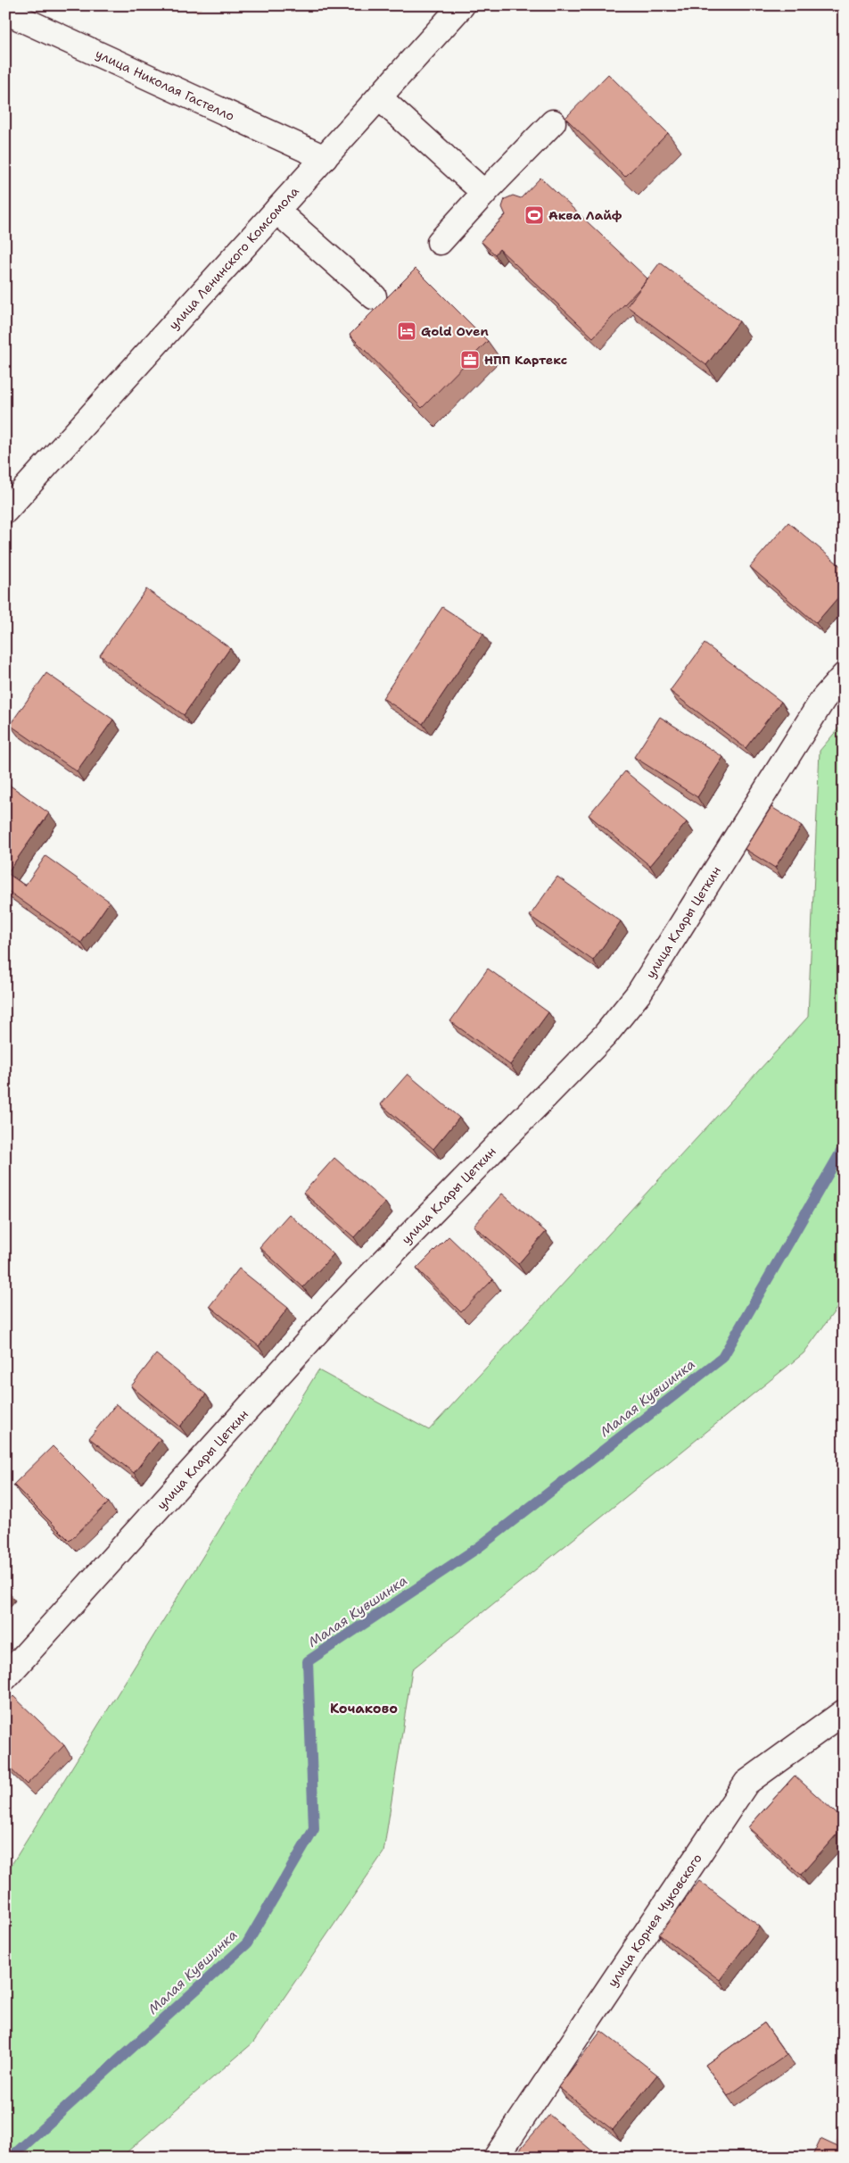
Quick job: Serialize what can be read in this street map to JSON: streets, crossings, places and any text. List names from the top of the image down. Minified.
{"streets":{"street":["улица Николая Гастелло","улица Ленинского Комсомола","улица Клары Цеткин","улица Корнея Чуковского"]},"crossings":[["улица Николая Гастелло","улица Ленинского Комсомола"]],"districts":["Кочаково"],"water":["Малая Кувшинка"],"places":{"sports":["Аква Лайф"],"hotel":["Gold Oven"],"office":["НПП Картекс"]}}
